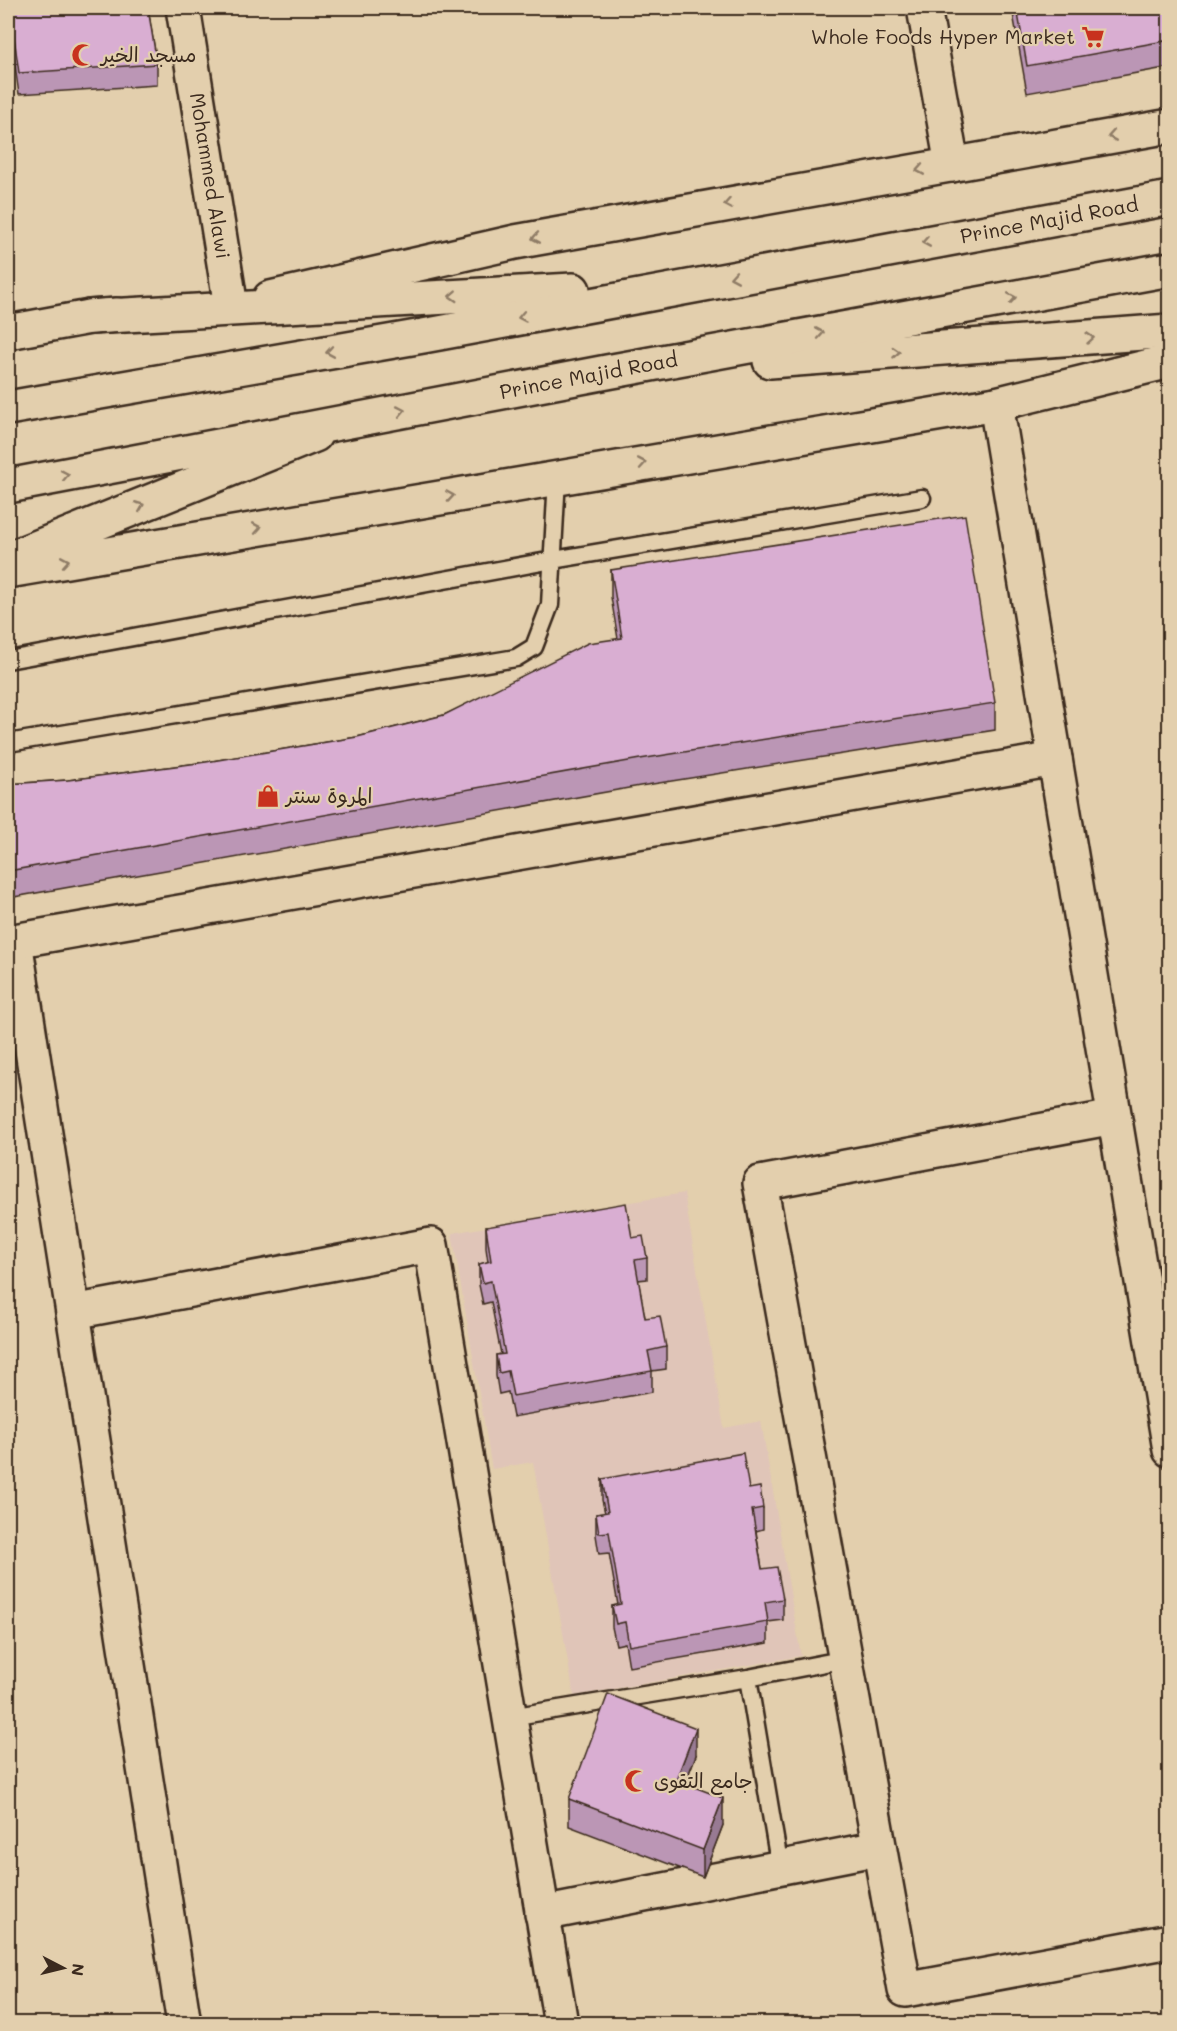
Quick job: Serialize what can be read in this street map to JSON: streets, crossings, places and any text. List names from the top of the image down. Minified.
{"streets":{"main road":["Mohammed Alawi","Prince Majid Road"]},"places":{"supermarket":["Whole Foods Hyper Market"],"mosque":["مسجد الخير","جامع التقوى"],"shop":["المروة سنتر"]},"north":"right"}
